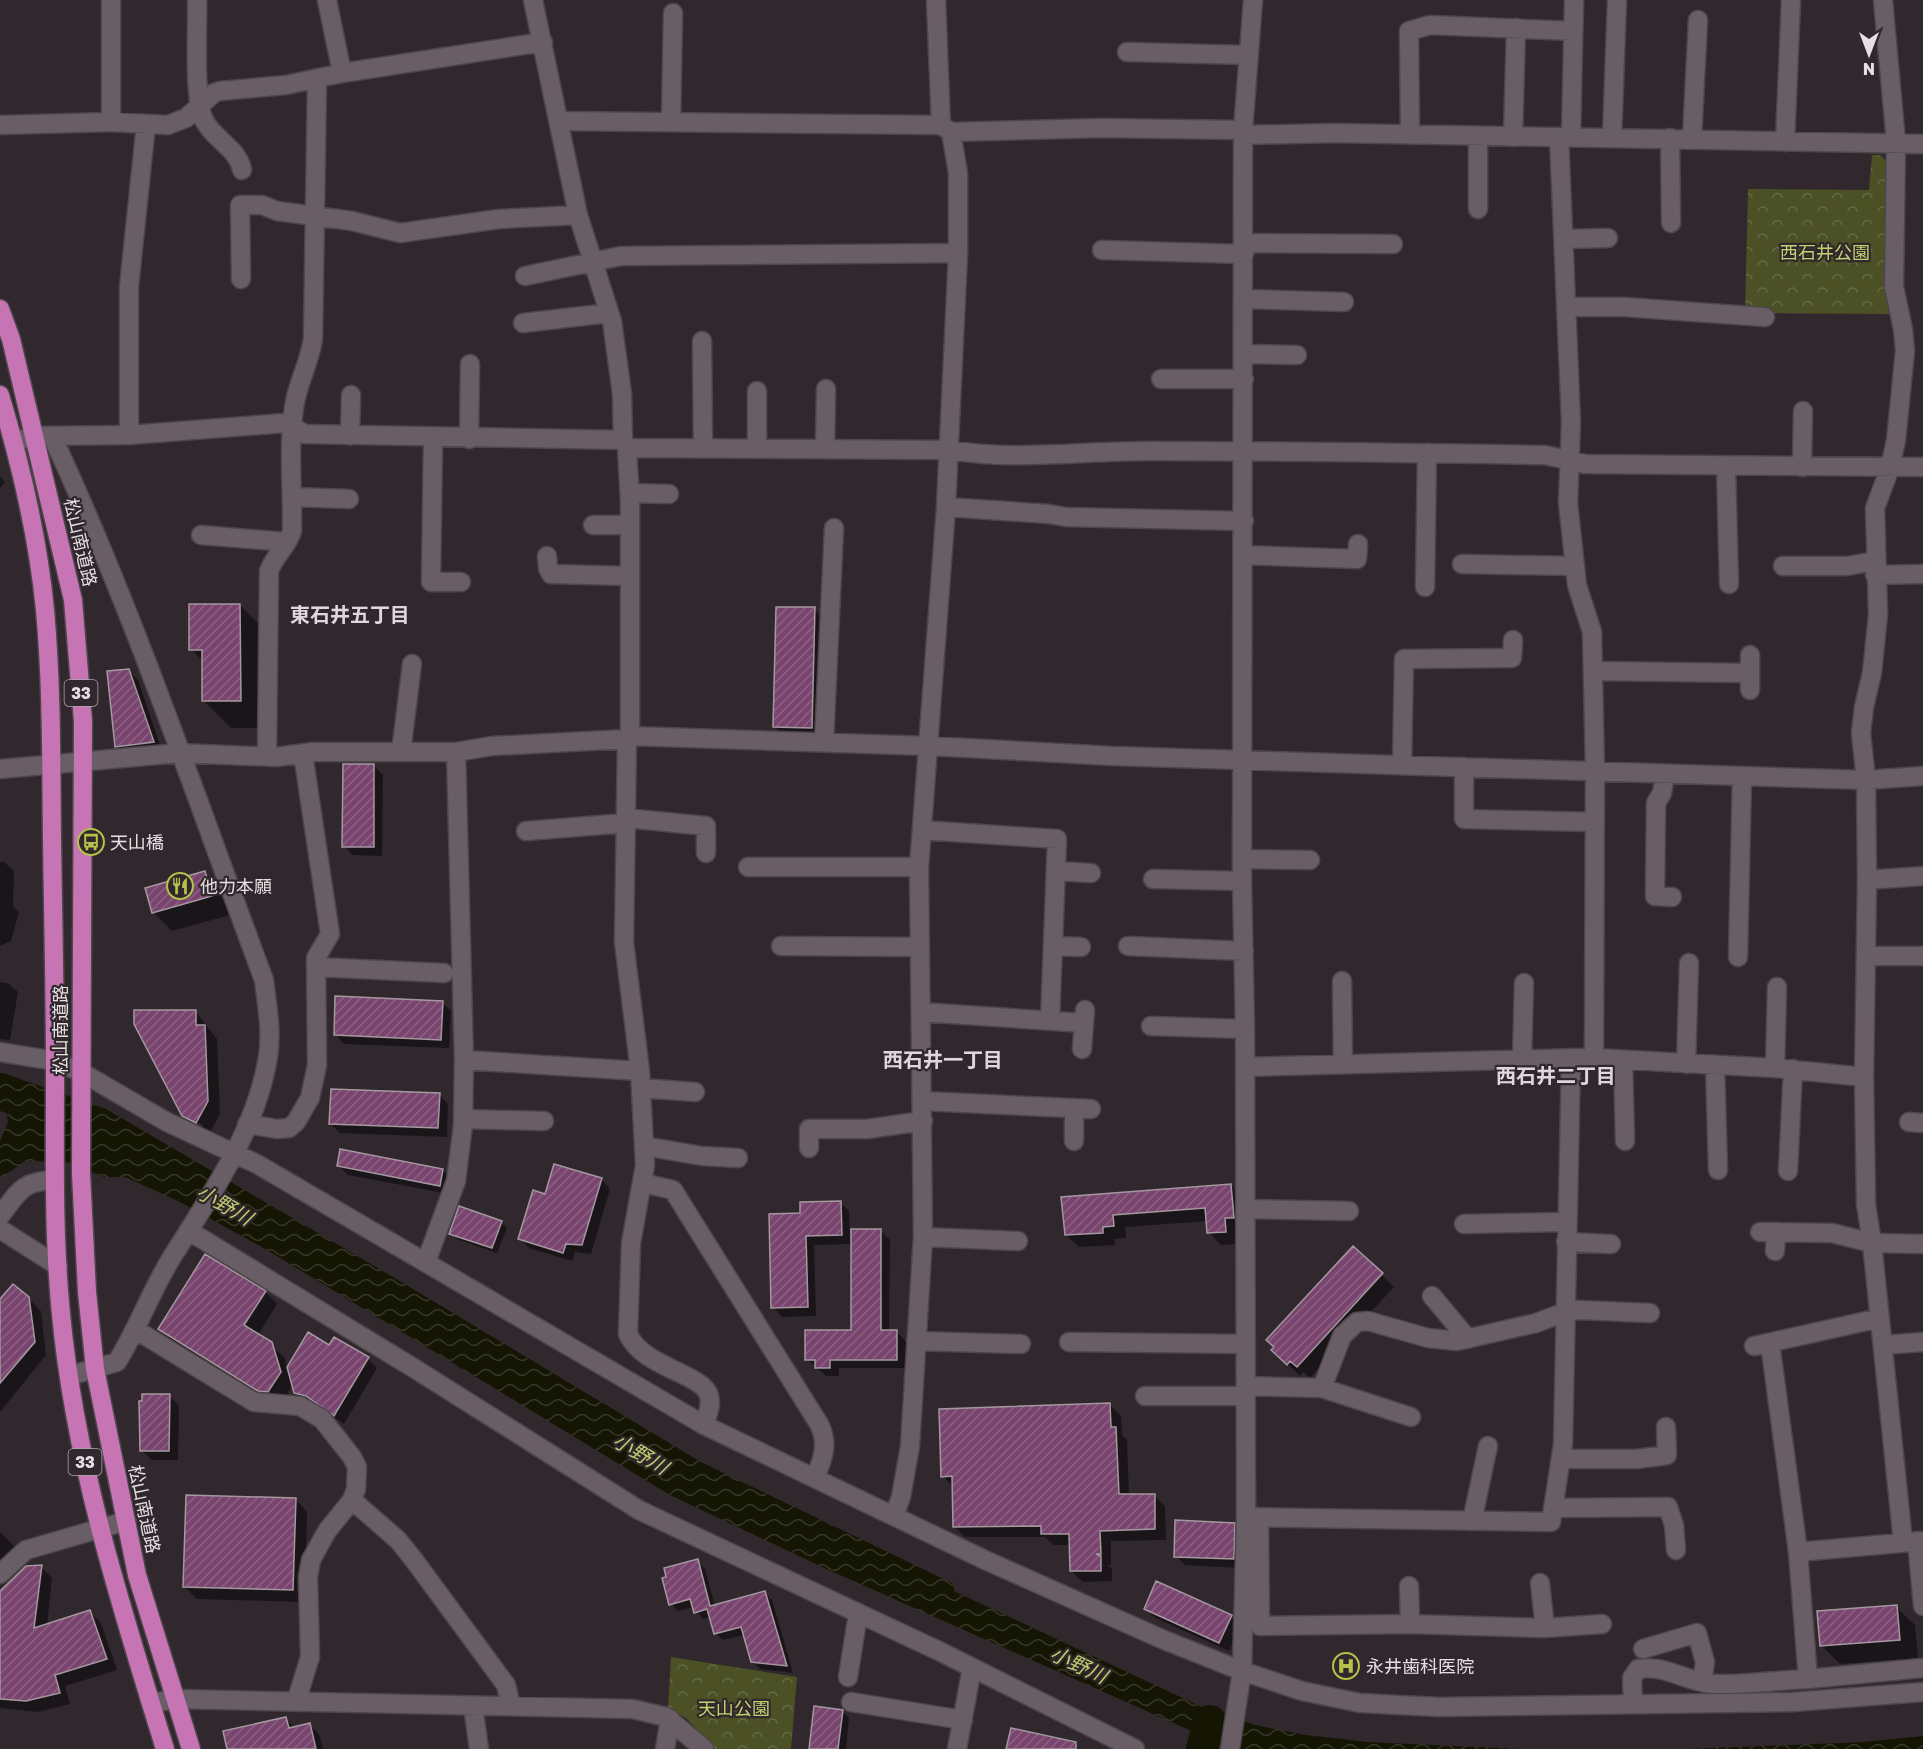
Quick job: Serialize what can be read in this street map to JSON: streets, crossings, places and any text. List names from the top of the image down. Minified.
{"streets":{"highway":["松山南道路","33"]},"districts":["東石井五丁目","西石井一丁目","西石井二丁目"],"water":["小野川"],"parks":["西石井公園","天山公園"],"places":{"bus stop":["天山橋"],"restaurant":["他力本願"],"hospital":["永井歯科医院"]},"north":"bottom"}
